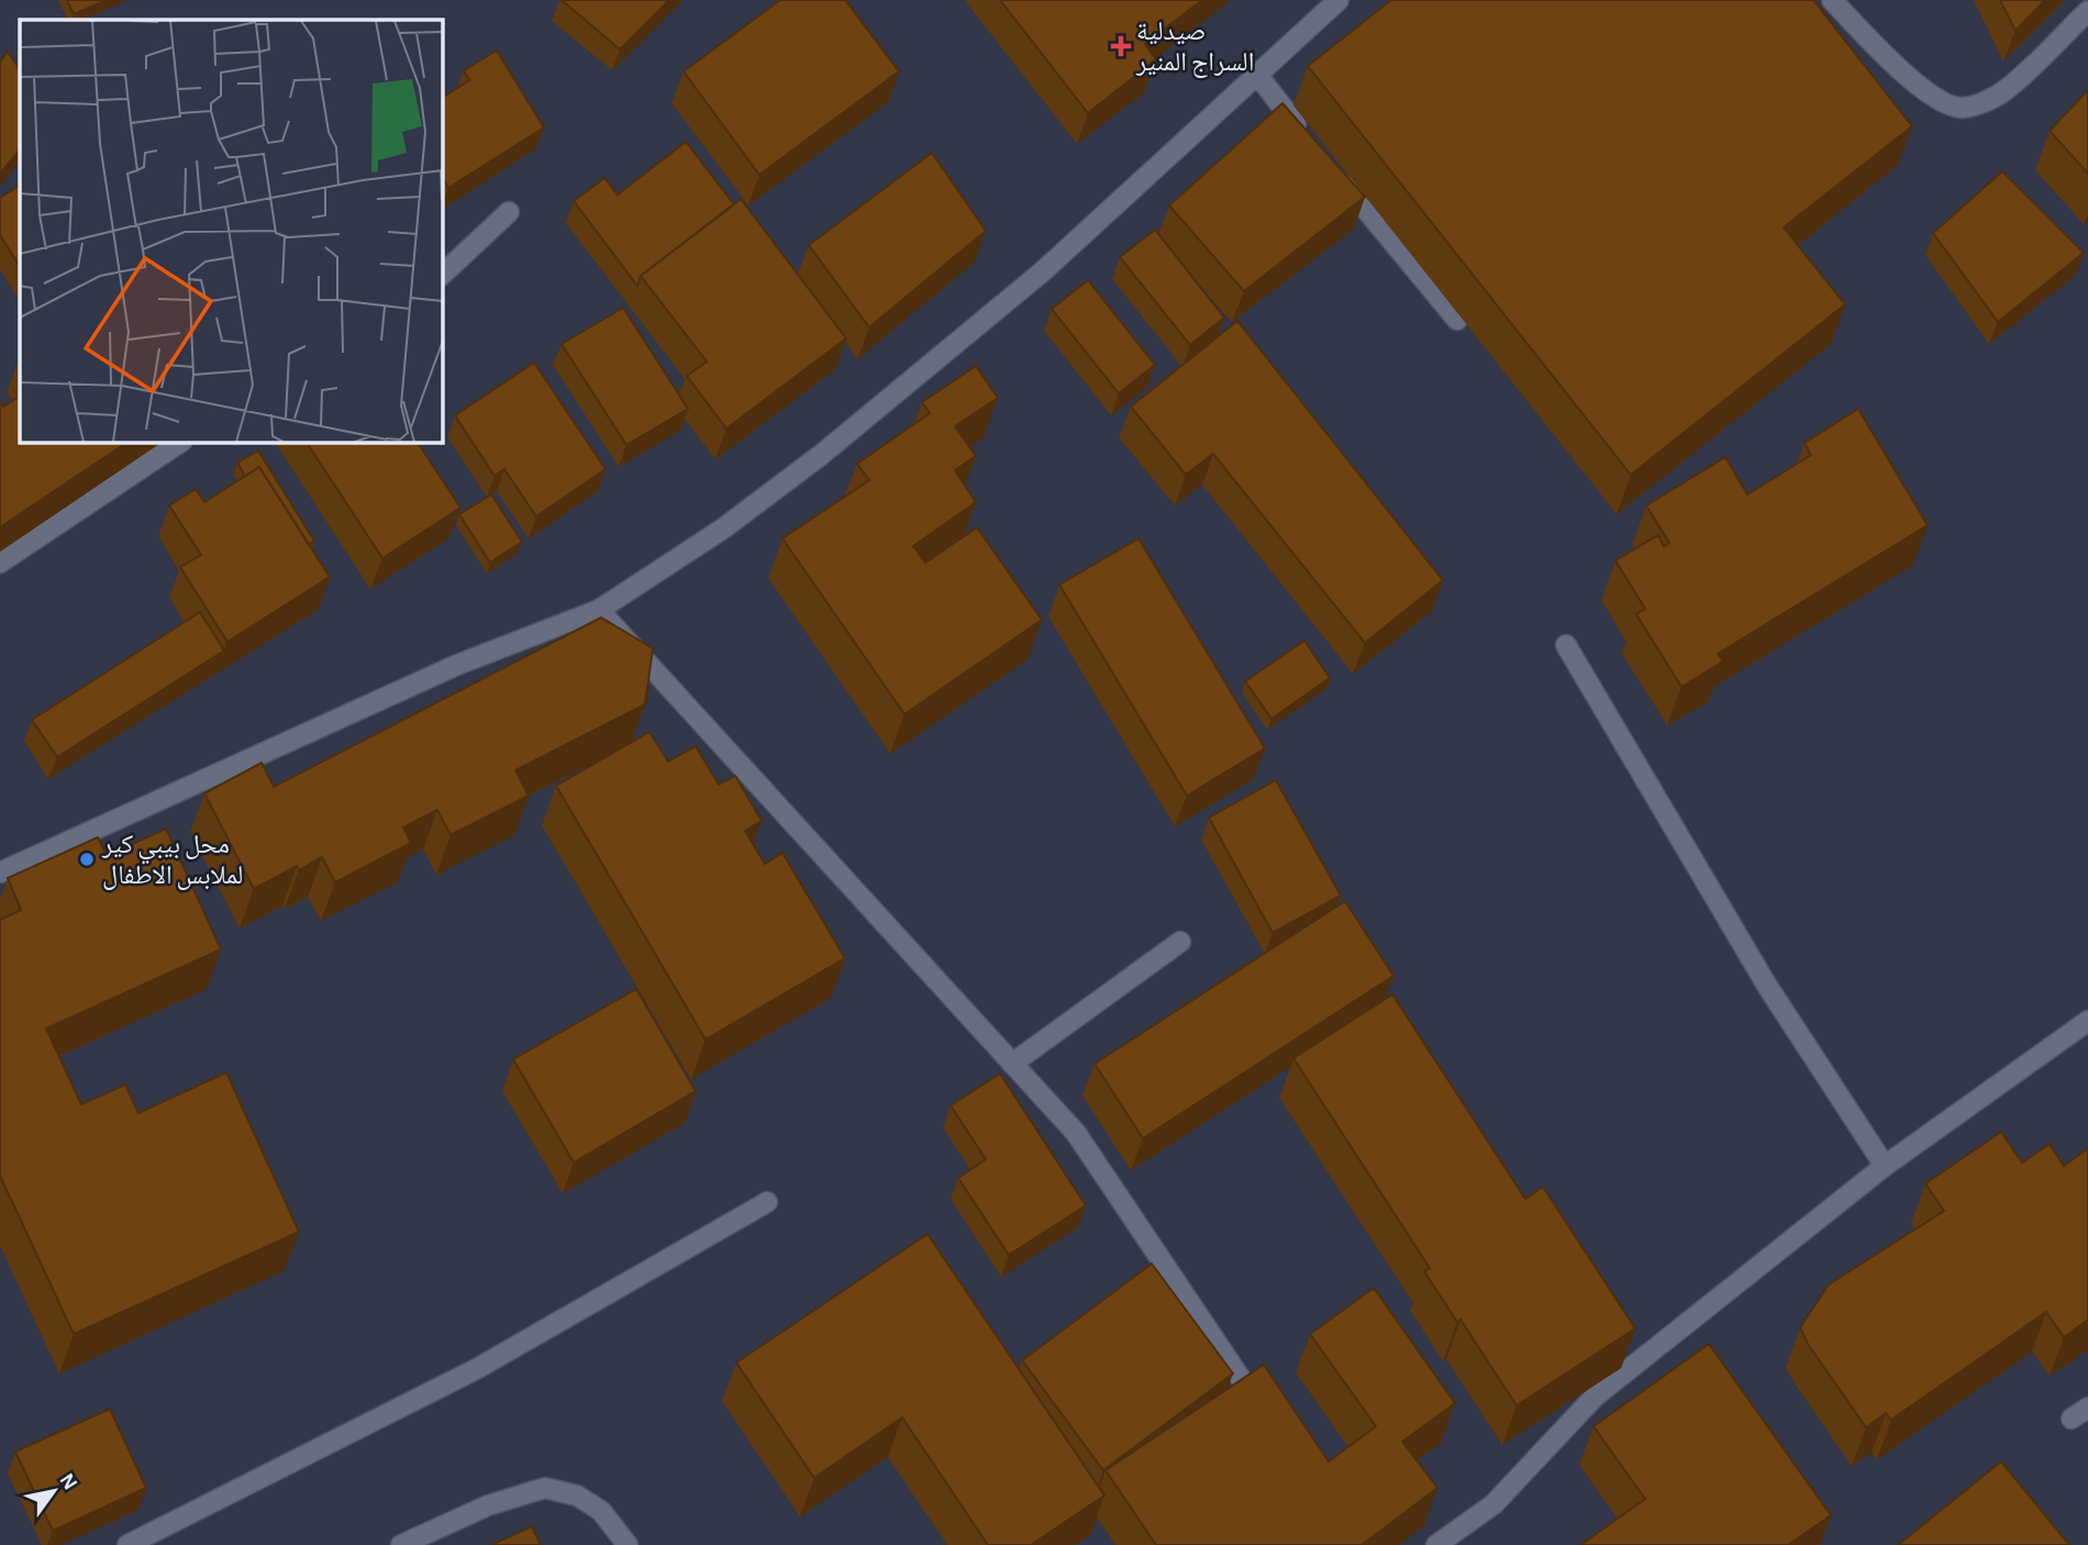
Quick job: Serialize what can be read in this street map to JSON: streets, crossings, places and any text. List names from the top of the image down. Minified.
{"places":{"health":["صيدلية السراج المنير"],"other":["محل بيبي كير لملابس الاطفال"]},"north":"top right"}
